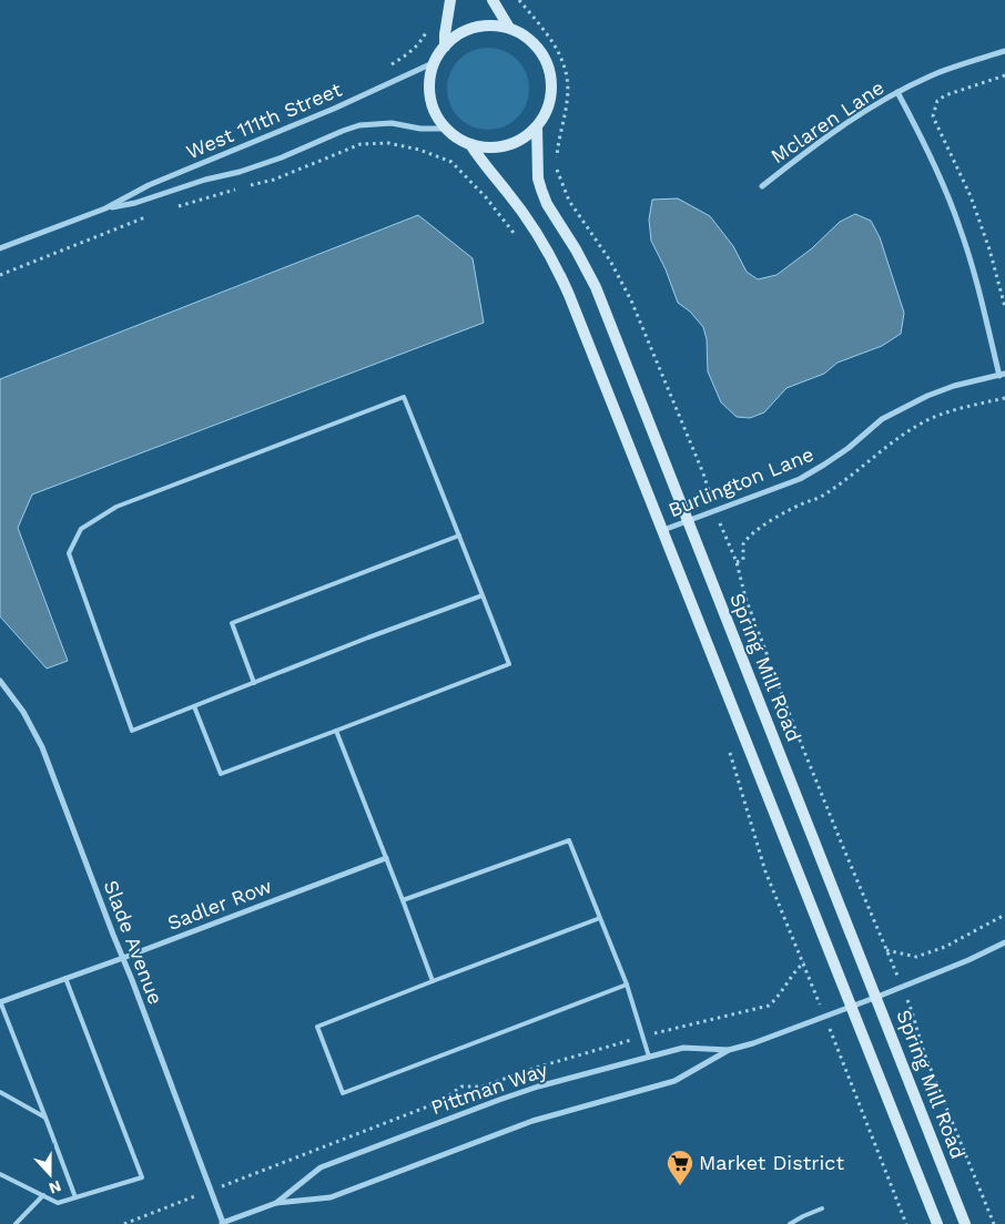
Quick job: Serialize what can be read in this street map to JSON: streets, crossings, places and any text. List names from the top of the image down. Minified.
{"streets":{"street":["West 111th Street","Mclaren Lane","Burlington Lane","Spring Mill Road","Sadler Row","Slade Avenue","Pittman Way"]},"crossings":[["West 111th Street","Spring Mill Road"],["Burlington Lane","Spring Mill Road"],["Spring Mill Road","Pittman Way"],["Sadler Row","Slade Avenue"],["Slade Avenue","Pittman Way"]],"places":{"supermarket":["Market District"]},"north":"bottom"}
